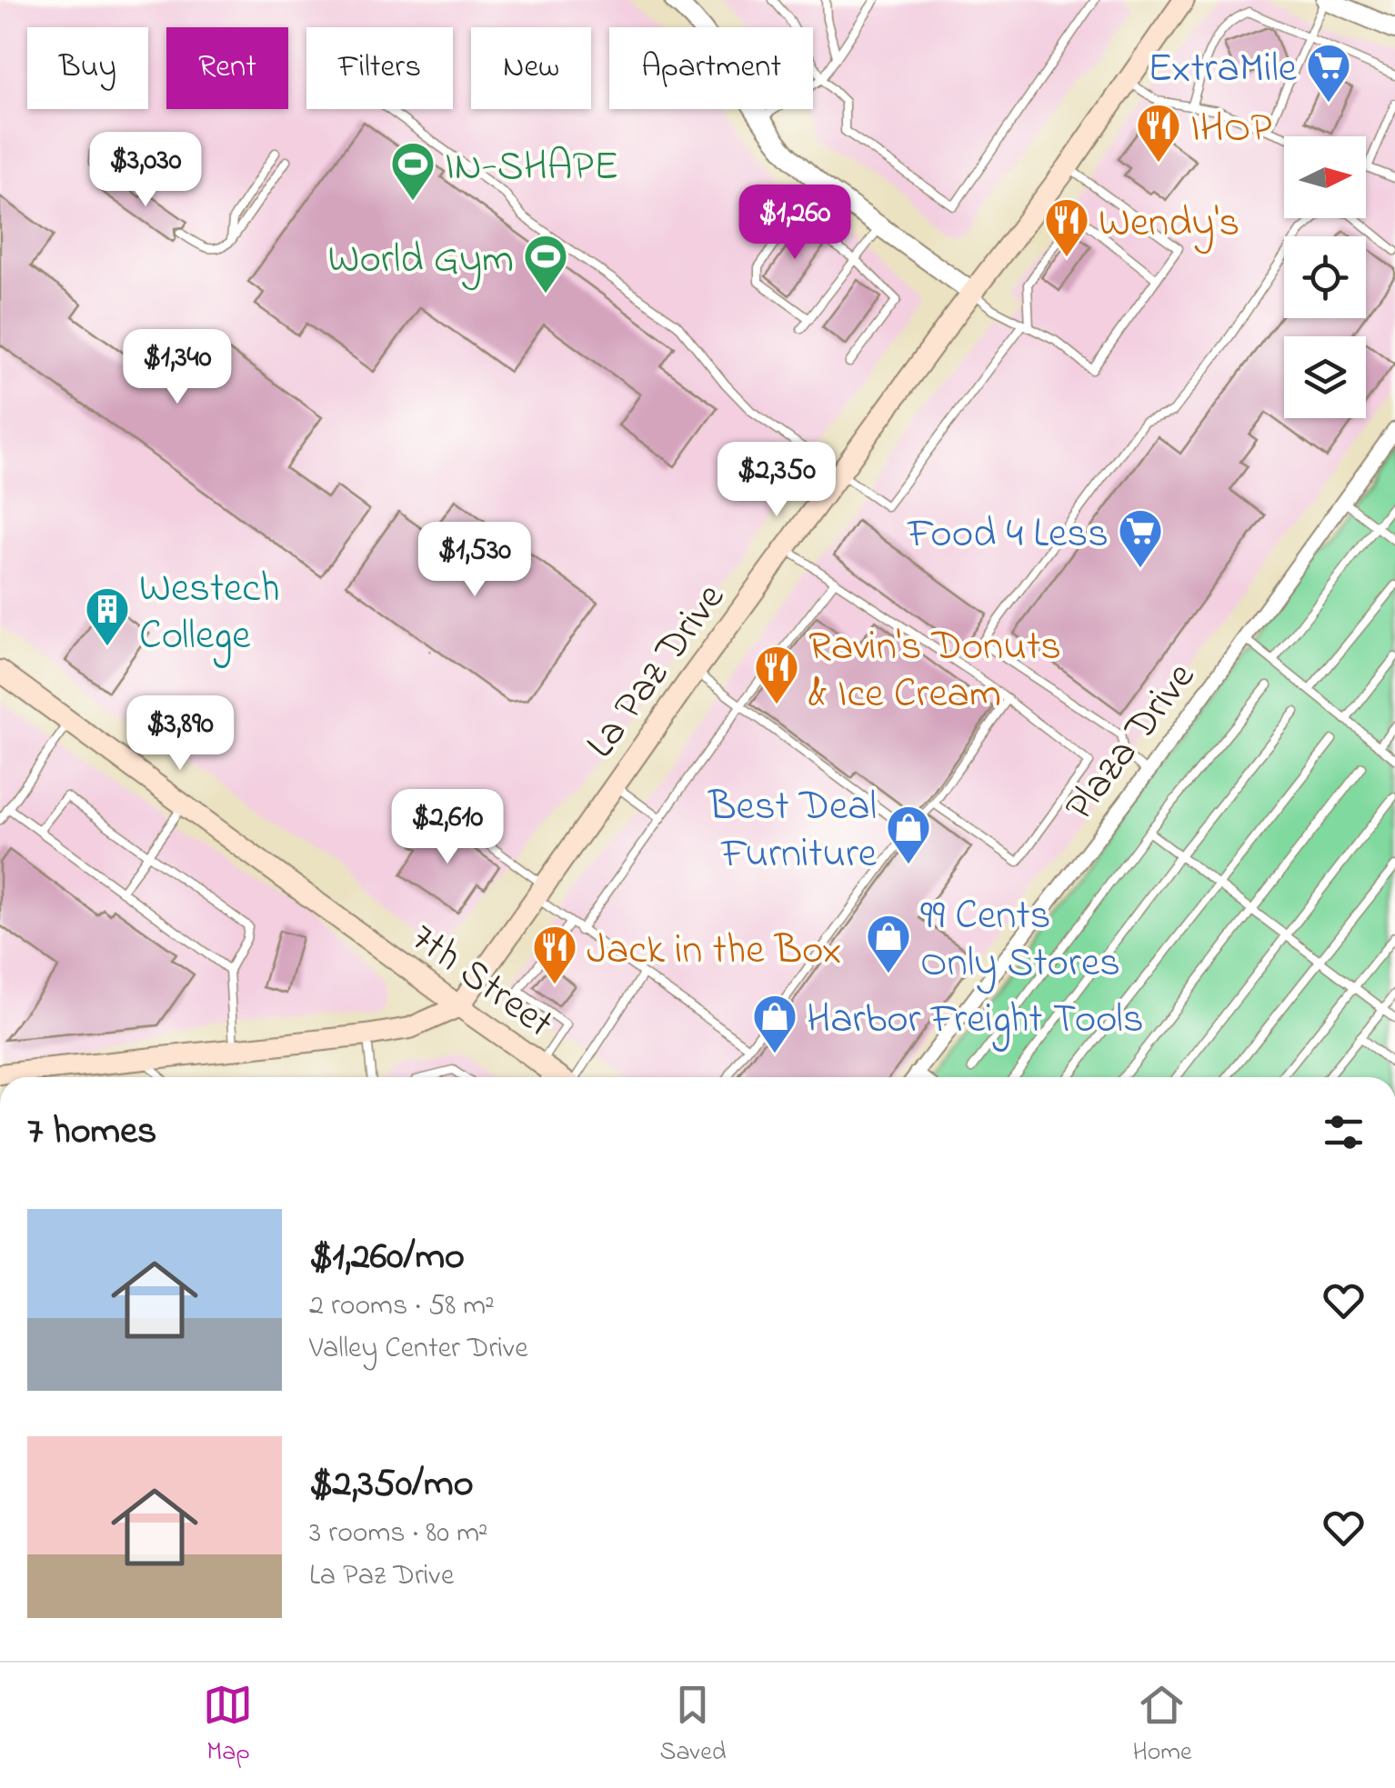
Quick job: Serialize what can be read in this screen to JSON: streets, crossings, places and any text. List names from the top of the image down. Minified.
{"streets":{"main road":["La Paz Drive","7th Street"],"street":["Plaza Drive"]},"crossings":[["La Paz Drive","7th Street"]],"places":{"supermarket":["ExtraMile","Food 4 Less"],"restaurant":["IHOP","Wendy's","Ravin's Donuts & Ice Cream","Jack in the Box"],"sports":["IN-SHAPE","World Gym"],"building":["Westech College"],"shop":["Best Deal Furniture","99 Cents Only Stores","Harbor Freight Tools"]},"north":"right","page":{"chip":["Buy","Rent","Filters","New","Apartment"],"price":["$3,030","$1,260","$1,340","$2,350","$1,530","$3,890","$2,610"],"heading":"7 homes","list":[{"name":"$1,260/mo","note":"2 rooms · 58 m² · Valley Center Drive"},{"name":"$2,350/mo","note":"3 rooms · 80 m² · La Paz Drive"}],"tabs":["Map","Saved","Home"]}}
